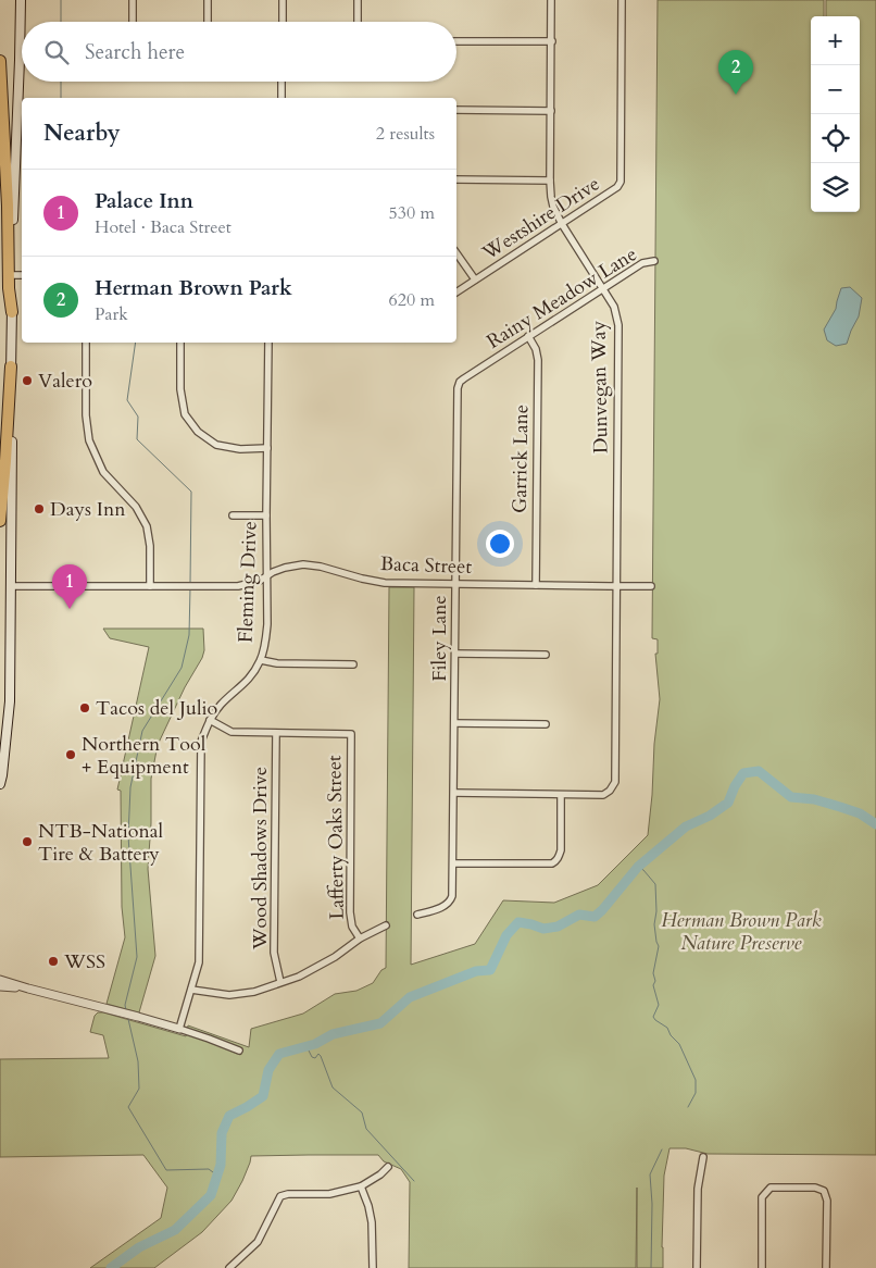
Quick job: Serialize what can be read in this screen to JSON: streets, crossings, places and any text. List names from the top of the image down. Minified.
{"streets":{"street":["Westshire Drive","Rainy Meadow Lane","Dunvegan Way","Garrick Lane","Baca Street","Fleming Drive","Filey Lane","Lafferty Oaks Street","Wood Shadows Drive"]},"crossings":[["Westshire Drive","Dunvegan Way"],["Rainy Meadow Lane","Dunvegan Way"],["Rainy Meadow Lane","Garrick Lane"],["Rainy Meadow Lane","Filey Lane"],["Dunvegan Way","Baca Street"],["Garrick Lane","Baca Street"],["Baca Street","Fleming Drive"],["Baca Street","Filey Lane"],["Lafferty Oaks Street","Wood Shadows Drive"]],"parks":["Herman Brown Park Nature Preserve"],"places":["Valero","Days Inn","Tacos del Julio","Northern Tool + Equipment","NTB-National Tire & Battery","WSS"],"page":{"map_buttons":["+","−"],"search":"Search here","pins":["2","1"],"heading":["Nearby","2 results"],"list":[{"mark":"1","name":"Palace Inn","note":"Hotel · Baca Street","value":"530 m"},{"mark":"2","name":"Herman Brown Park","note":"Park","value":"620 m"}]}}
